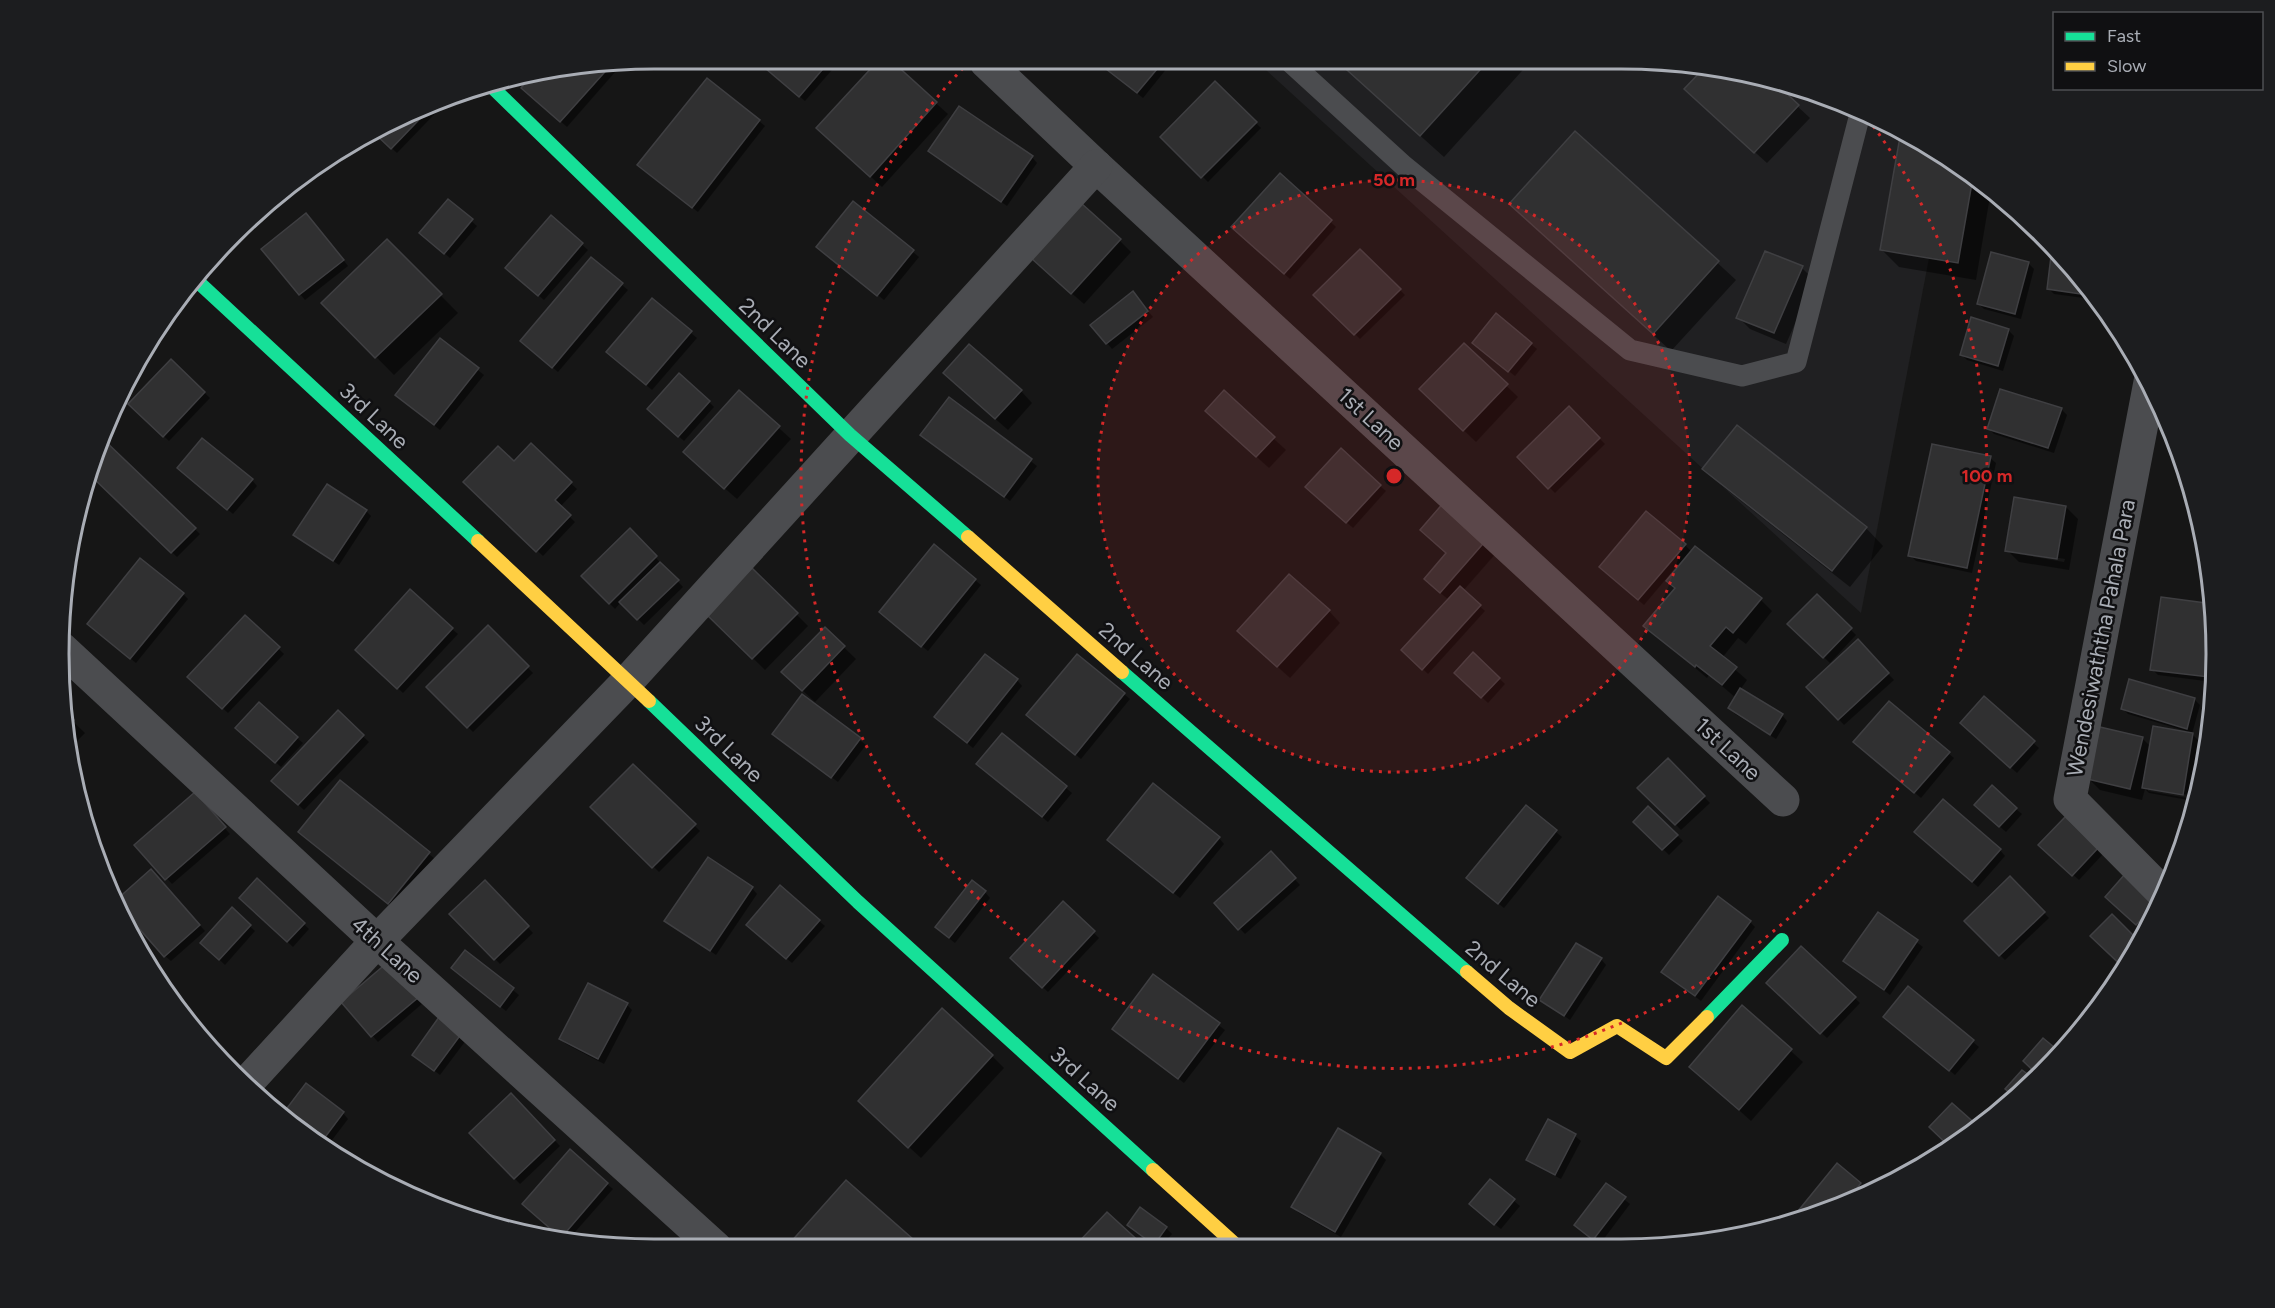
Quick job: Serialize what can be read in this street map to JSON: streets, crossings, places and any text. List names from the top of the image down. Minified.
{"streets":{"street":["2nd Lane","3rd Lane","1st Lane","Wendesiwaththa Pahala Para","4th Lane"]},"legend":["Fast","Slow"],"rings":["50 m","100 m"]}
